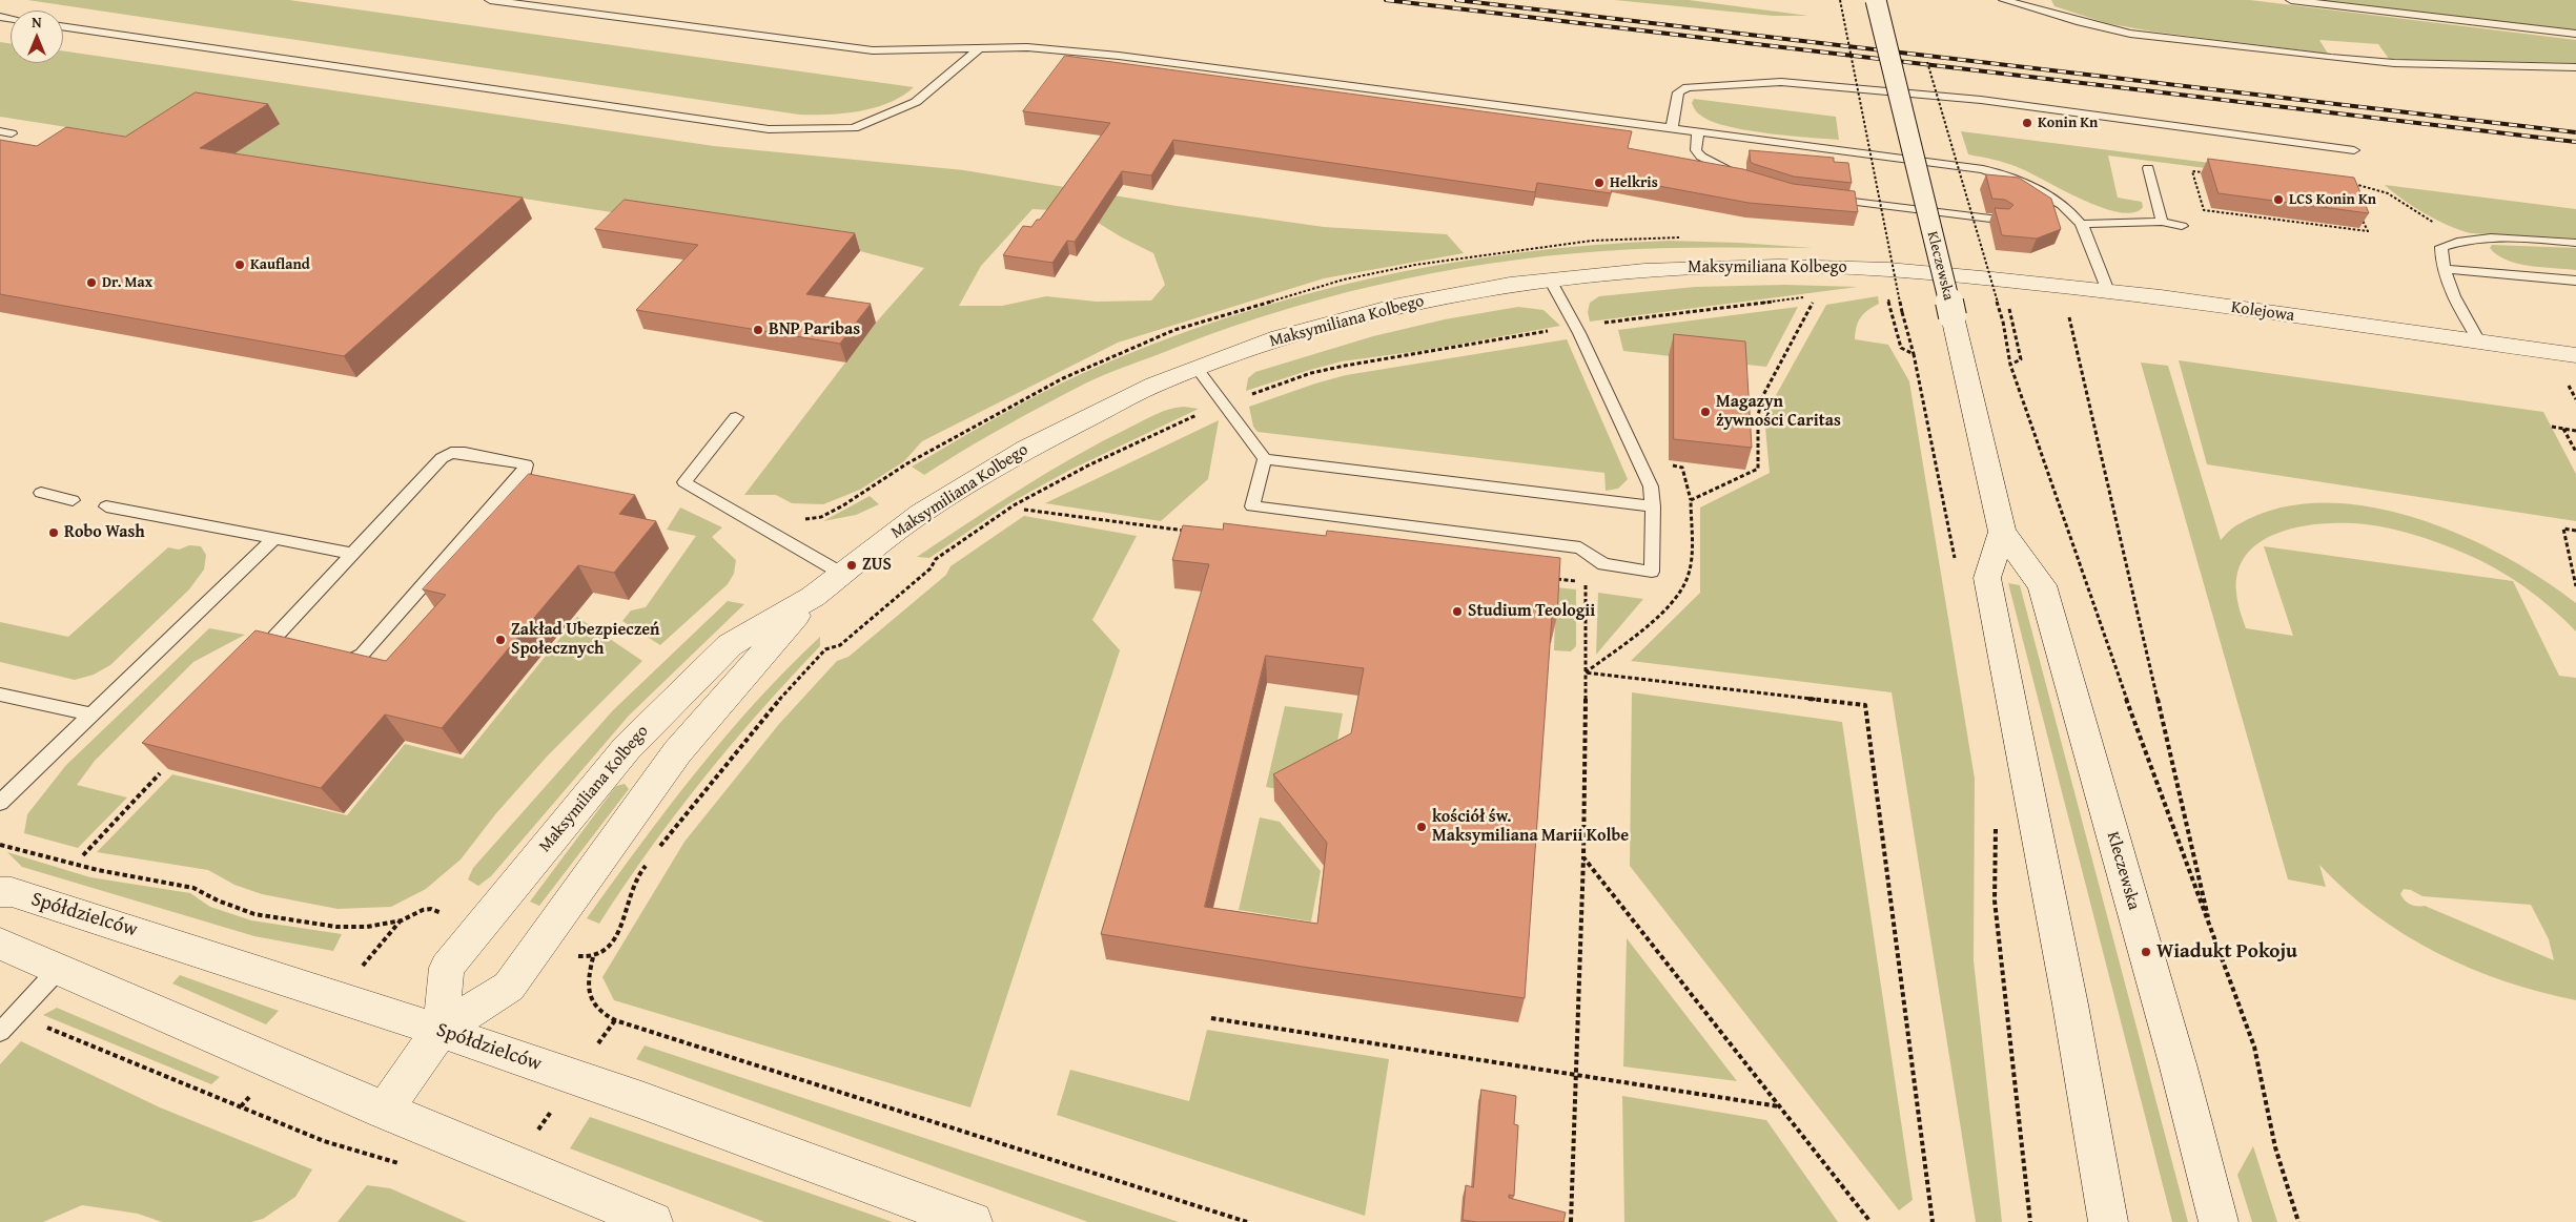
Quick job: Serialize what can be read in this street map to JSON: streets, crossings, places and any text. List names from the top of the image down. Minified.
{"streets":{"street":["Kleczewska","Maksymiliana Kolbego","Kolejowa","Spółdzielców"]},"crossings":[["Maksymiliana Kolbego","Kolejowa"],["Maksymiliana Kolbego","Spółdzielców"]],"places":["Konin Kn","Helkris","LCS Konin Kn","Kaufland","Dr. Max","BNP Paribas","Magazyn żywności Caritas","Robo Wash","ZUS","Studium Teologii","Zakład Ubezpieczeń Społecznych","kościół św. Maksymiliana Marii Kolbe","Wiadukt Pokoju"],"north":"top"}
